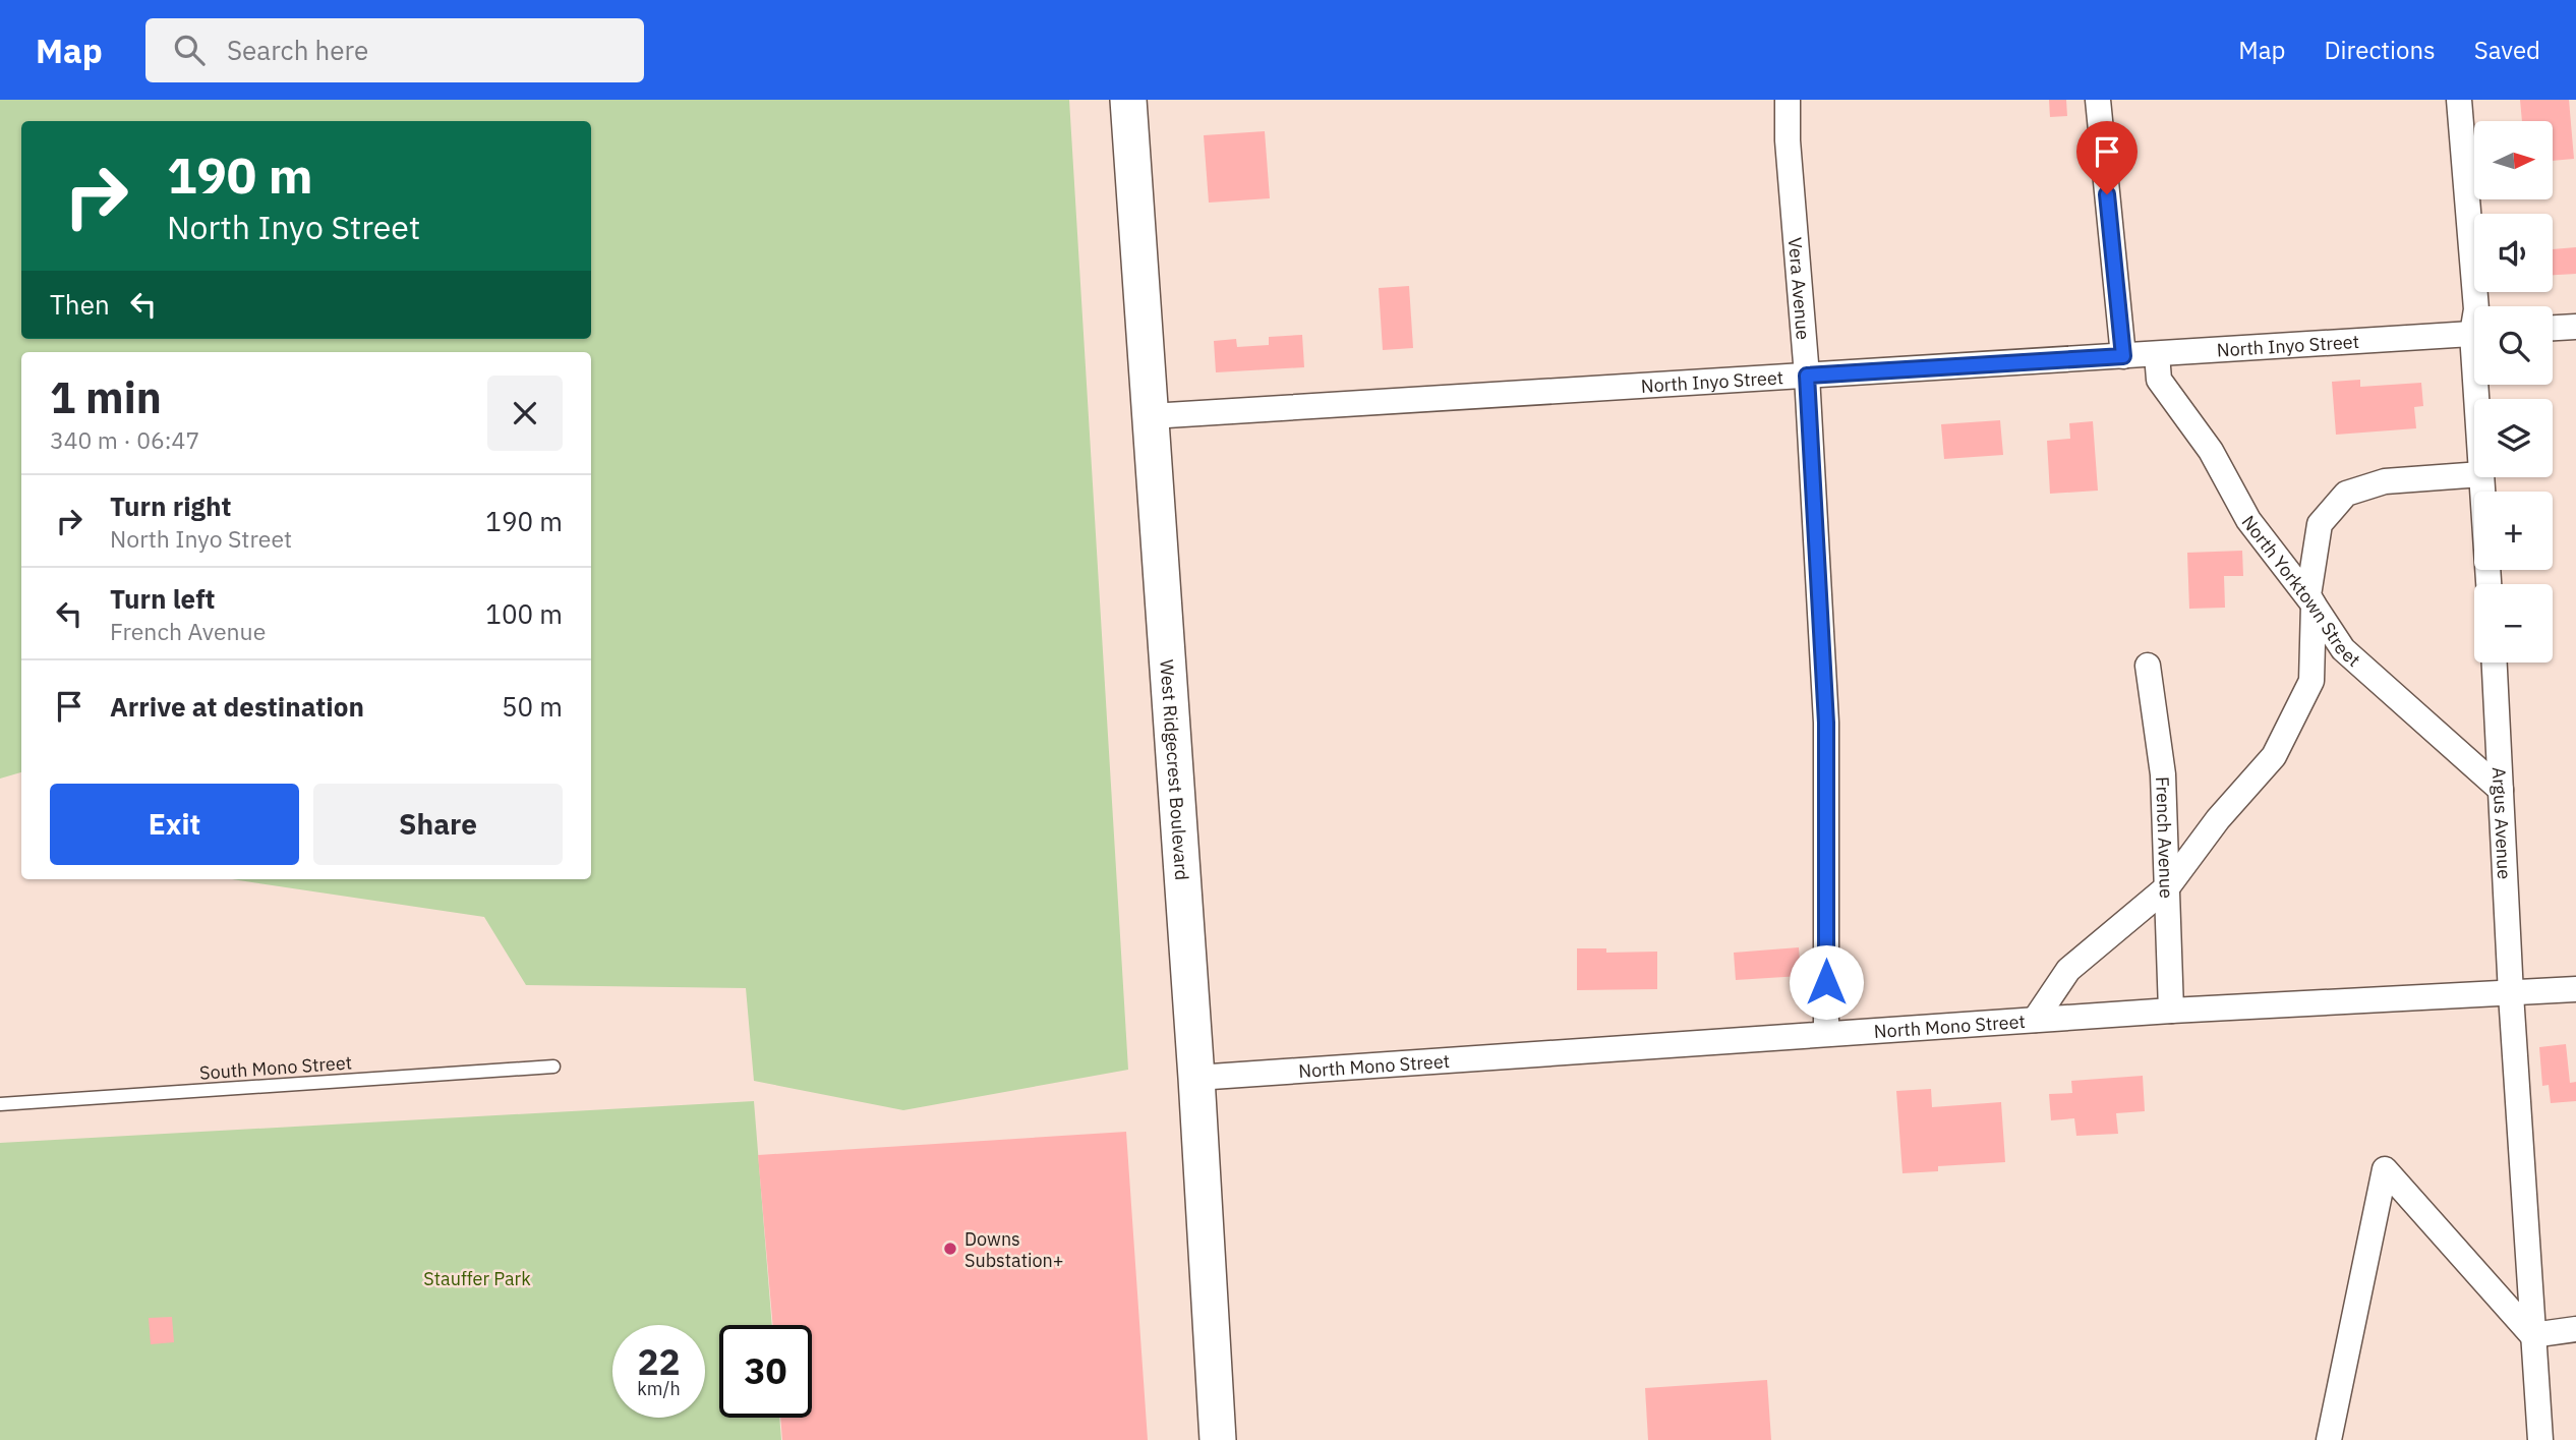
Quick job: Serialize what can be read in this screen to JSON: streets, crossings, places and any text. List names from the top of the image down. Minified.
{"streets":{"street":["Vera Avenue","North Inyo Street","North Yorktown Street","West Ridgecrest Boulevard","Argus Avenue","French Avenue","North Mono Street"],"lane":["South Mono Street"]},"crossings":[["Vera Avenue","North Inyo Street"],["Vera Avenue","North Mono Street"],["North Inyo Street","North Yorktown Street"],["North Inyo Street","West Ridgecrest Boulevard"],["North Yorktown Street","Argus Avenue"],["West Ridgecrest Boulevard","North Mono Street"],["Argus Avenue","North Mono Street"],["French Avenue","North Mono Street"]],"parks":["Stauffer Park"],"places":["Downs Substation+"],"north":"right","page":{"header":"Map","search":"Search here","nav":["Map","Directions","Saved"],"map_buttons":["+","−"],"turn":["190 m","North Inyo Street"],"then":"Then","heading":["1 min","340 m · 06:47"],"list":[{"name":"Turn right","note":"North Inyo Street","value":"190 m"},{"name":"Turn left","note":"French Avenue","value":"100 m"},{"name":"Arrive at destination","value":"50 m"}],"buttons":["Exit","Share"],"speed":"22 km/h","limit":"30"}}
